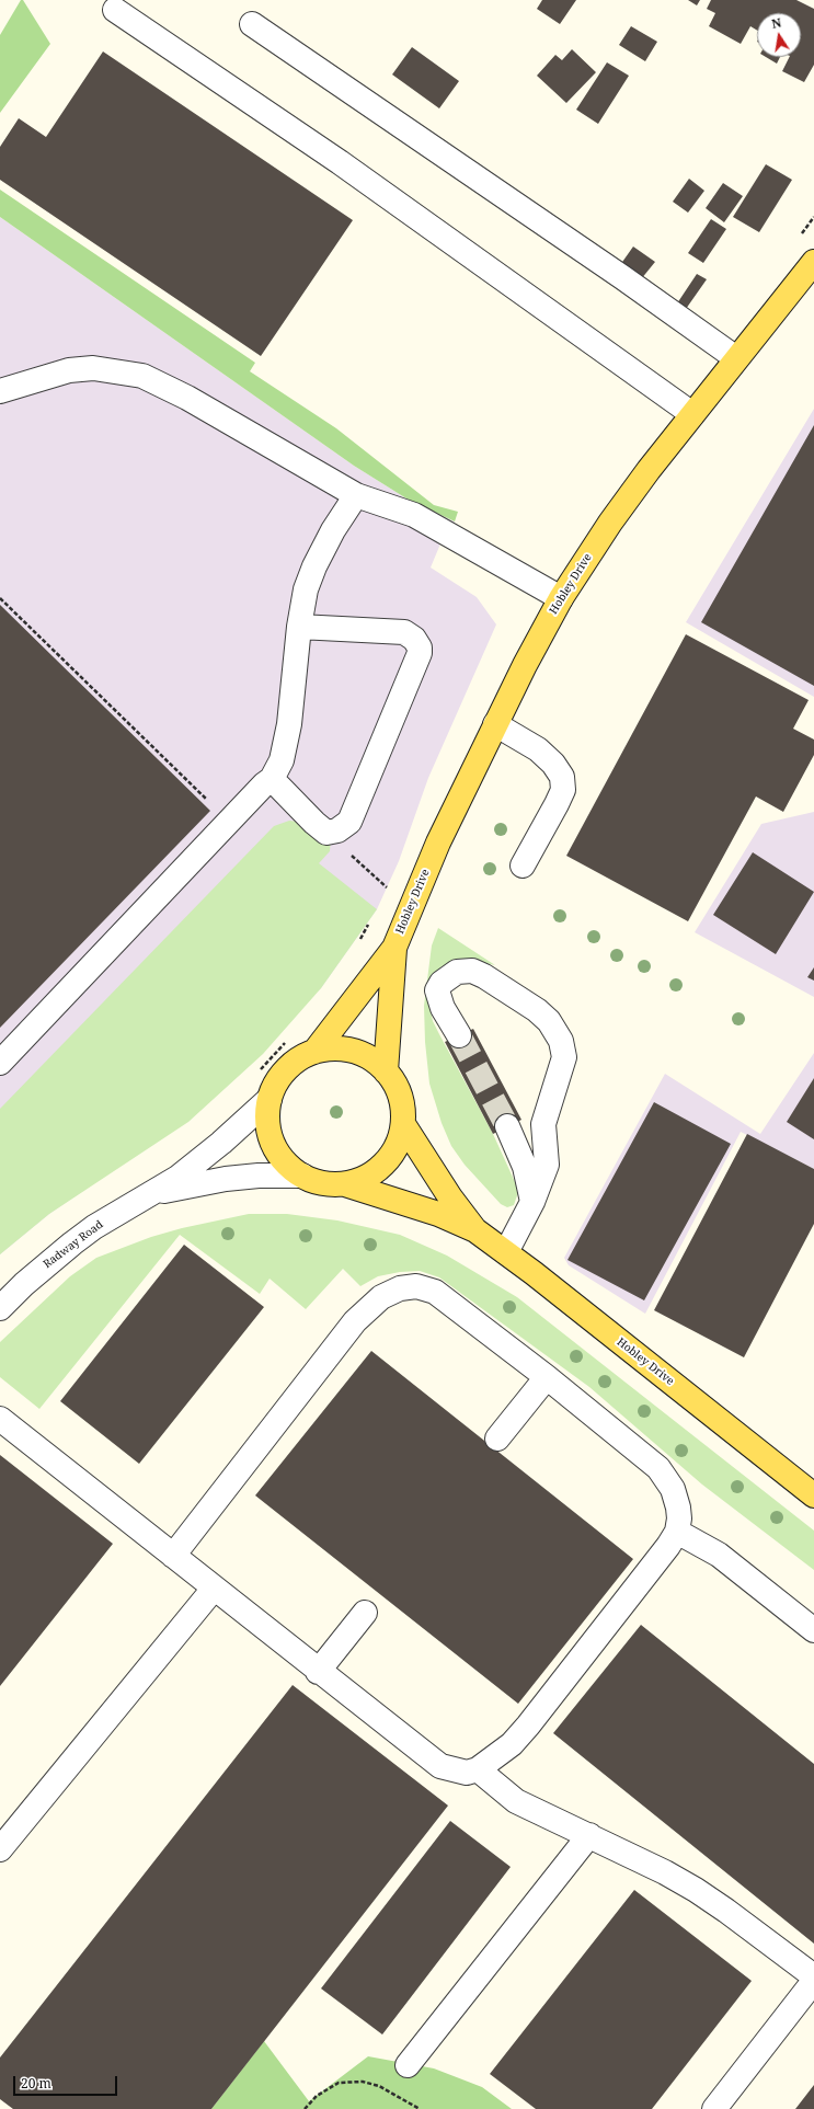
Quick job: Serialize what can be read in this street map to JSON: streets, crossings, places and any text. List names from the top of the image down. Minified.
{"streets":{"main road":["Hobley Drive"],"street":["Radway Road"]},"crossings":[["Hobley Drive","Radway Road"]],"scale_bar":"20 m","north":"top"}
